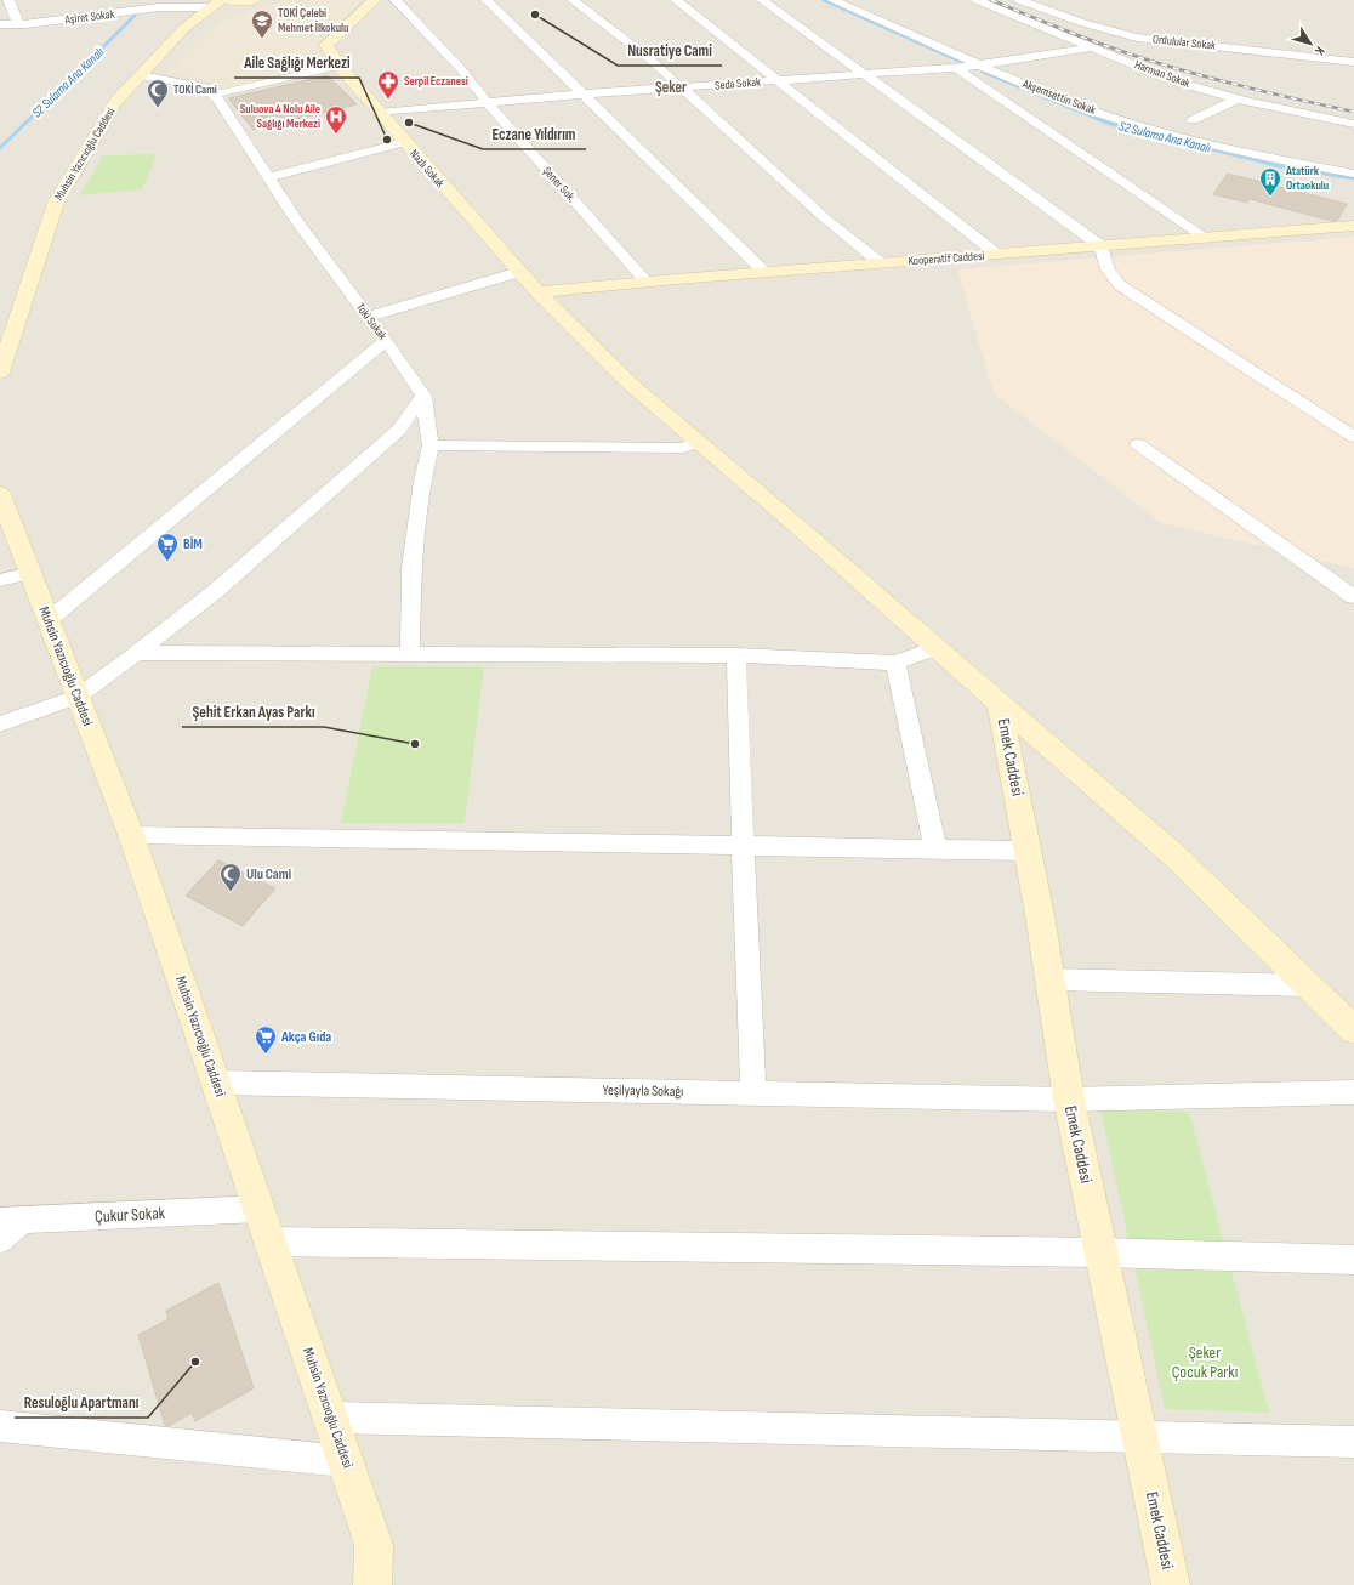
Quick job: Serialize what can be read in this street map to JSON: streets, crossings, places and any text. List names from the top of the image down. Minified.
{"streets":{"street":["Aşiret Sokak","Ordulular Sokak","Harman Sokak","Seda Sokak","Akşemsettin Sokak","Muhsin Yazıcıoğlu Caddesi","Nazlı Sokak","Şener Sok.","Kooperatif Caddesi","Toki Sokak","Emek Caddesi","Yeşilyayla Sokağı","Çukur Sokak"]},"crossings":[["Aşiret Sokak","Muhsin Yazıcıoğlu Caddesi"],["Harman Sokak","Seda Sokak"],["Seda Sokak","Akşemsettin Sokak"],["Seda Sokak","Nazlı Sokak"],["Seda Sokak","Şener Sok."],["Muhsin Yazıcıoğlu Caddesi","Toki Sokak"],["Muhsin Yazıcıoğlu Caddesi","Yeşilyayla Sokağı"],["Muhsin Yazıcıoğlu Caddesi","Çukur Sokak"],["Nazlı Sokak","Kooperatif Caddesi"],["Nazlı Sokak","Emek Caddesi"],["Şener Sok.","Kooperatif Caddesi"],["Emek Caddesi","Yeşilyayla Sokağı"]],"districts":["Şeker"],"water":["S2 Sulama Ana Kanalı"],"parks":["Şeker Çocuk Parkı"],"places":{"other":["Nusratiye Cami","Eczane Yıldırım","Aile Sağlığı Merkezi","Şehit Erkan Ayas Parkı","Resuloğlu Apartmanı"],"school or university":["TOKİ Çelebi Mehmet İlkokulu"],"pharmacy":["Serpil Eczanesi"],"mosque":["TOKİ Cami","Ulu Cami"],"hospital":["Suluova 4 Nolu Aile Sağlığı Merkezi"],"building":["Atatürk Ortaokulu"],"supermarket":["BİM","Akça Gıda"]},"north":"bottom right"}
